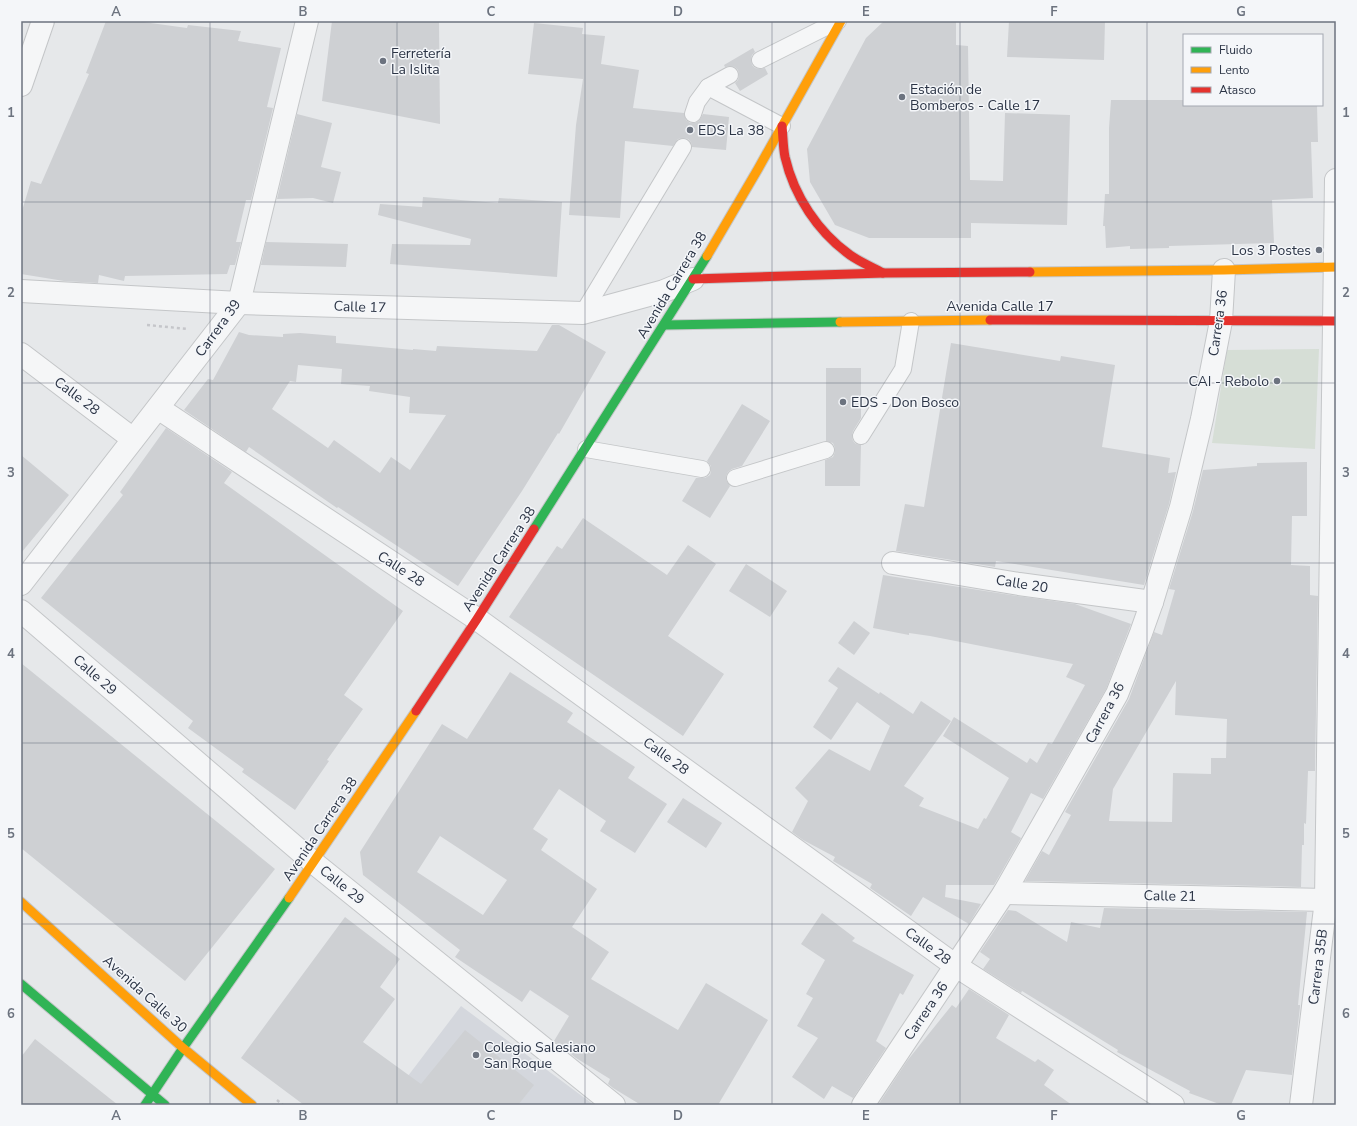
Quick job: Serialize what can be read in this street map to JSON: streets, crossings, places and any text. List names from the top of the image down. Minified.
{"streets":{"main road":["Avenida Carrera 38","Avenida Calle 17","Avenida Calle 30"],"street":["Calle 17","Carrera 36","Carrera 39","Calle 28","Calle 20","Calle 29","Calle 21","Carrera 35B"]},"crossings":[["Avenida Carrera 38","Avenida Calle 17"],["Avenida Carrera 38","Calle 17"],["Avenida Carrera 38","Calle 28"],["Avenida Carrera 38","Calle 29"],["Avenida Carrera 38","Avenida Calle 30"],["Avenida Calle 17","Carrera 36"],["Avenida Calle 17","Carrera 35B"],["Calle 17","Carrera 39"],["Carrera 36","Calle 28"],["Carrera 36","Calle 20"],["Carrera 36","Calle 21"],["Carrera 39","Calle 28"],["Calle 21","Carrera 35B"]],"places":["Ferretería La Islita","Estación de Bomberos - Calle 17","EDS La 38","Los 3 Postes","CAI - Rebolo","EDS - Don Bosco","Colegio Salesiano San Roque"],"legend":["Fluido","Lento","Atasco"],"grid":{"columns":["A","B","C","D","E","F","G"],"rows":["1","2","3","4","5","6"]}}
